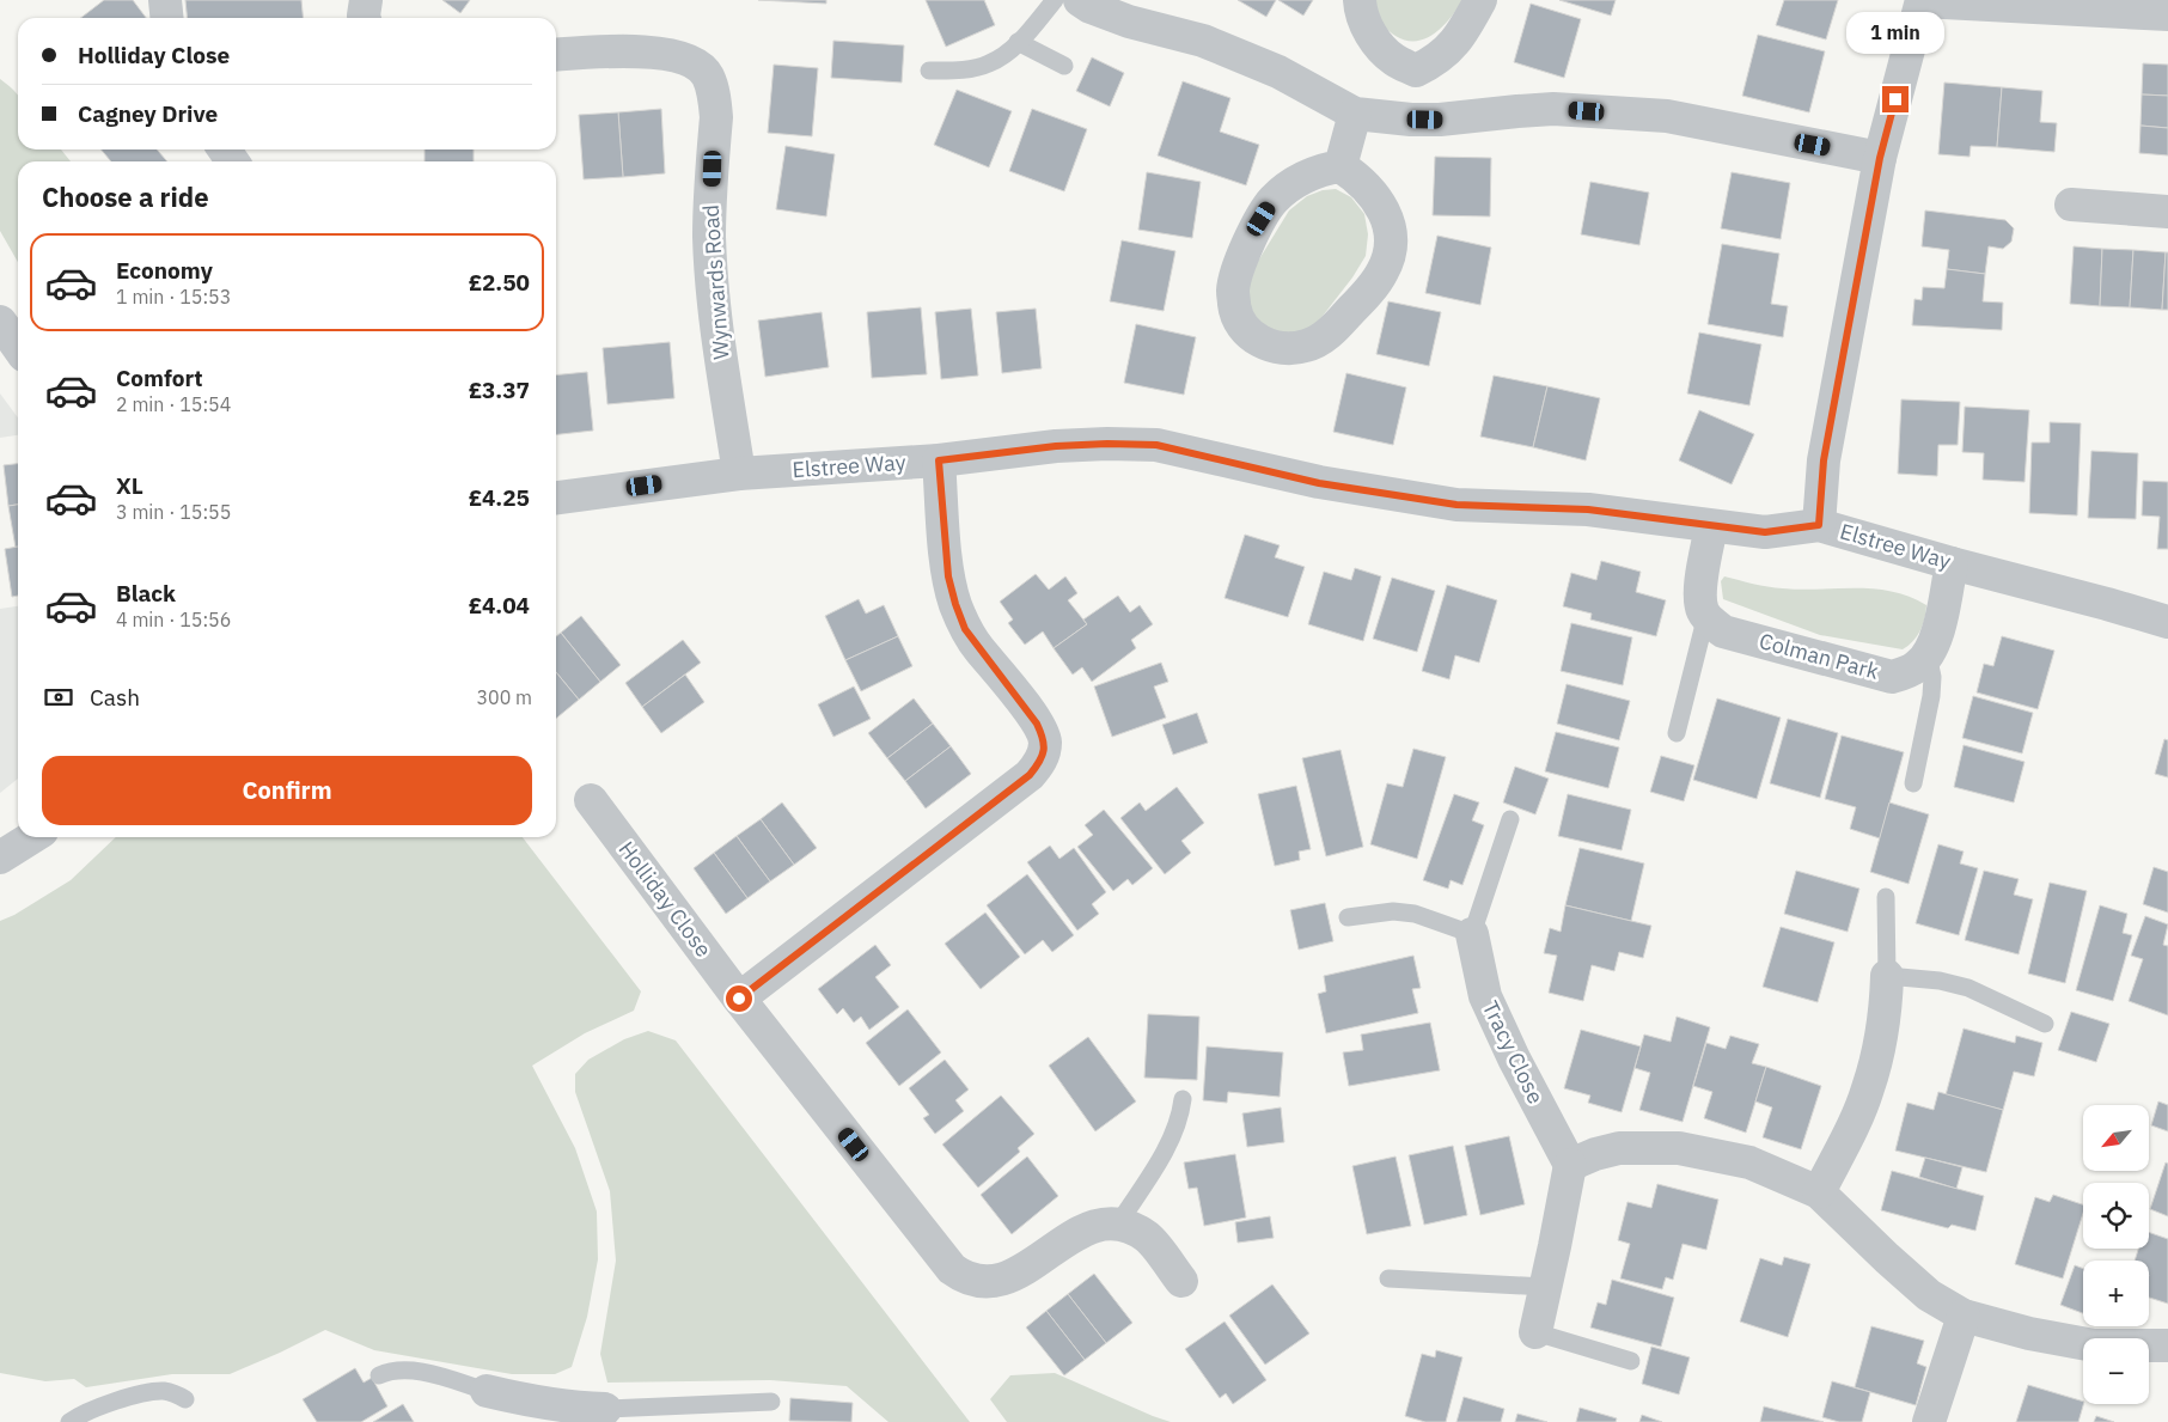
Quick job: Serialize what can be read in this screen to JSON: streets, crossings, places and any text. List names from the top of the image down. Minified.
{"streets":{"street":["Wynwards Road","Elstree Way","Colman Park","Holliday Close","Tracy Close"]},"crossings":[["Wynwards Road","Elstree Way"],["Elstree Way","Colman Park"]],"north":"bottom left","page":{"bubble":"1 min","banner":["Holliday Close","Cagney Drive"],"heading":"Choose a ride","list":[{"name":"Economy","note":"1 min · 15:53","value":"£2.50"},{"name":"Comfort","note":"2 min · 15:54","value":"£3.37"},{"name":"XL","note":"3 min · 15:55","value":"£4.25"},{"name":"Black","note":"4 min · 15:56","value":"£4.04"}],"pay":["Cash","300 m"],"buttons":"Confirm","map_buttons":["+","−"]}}
